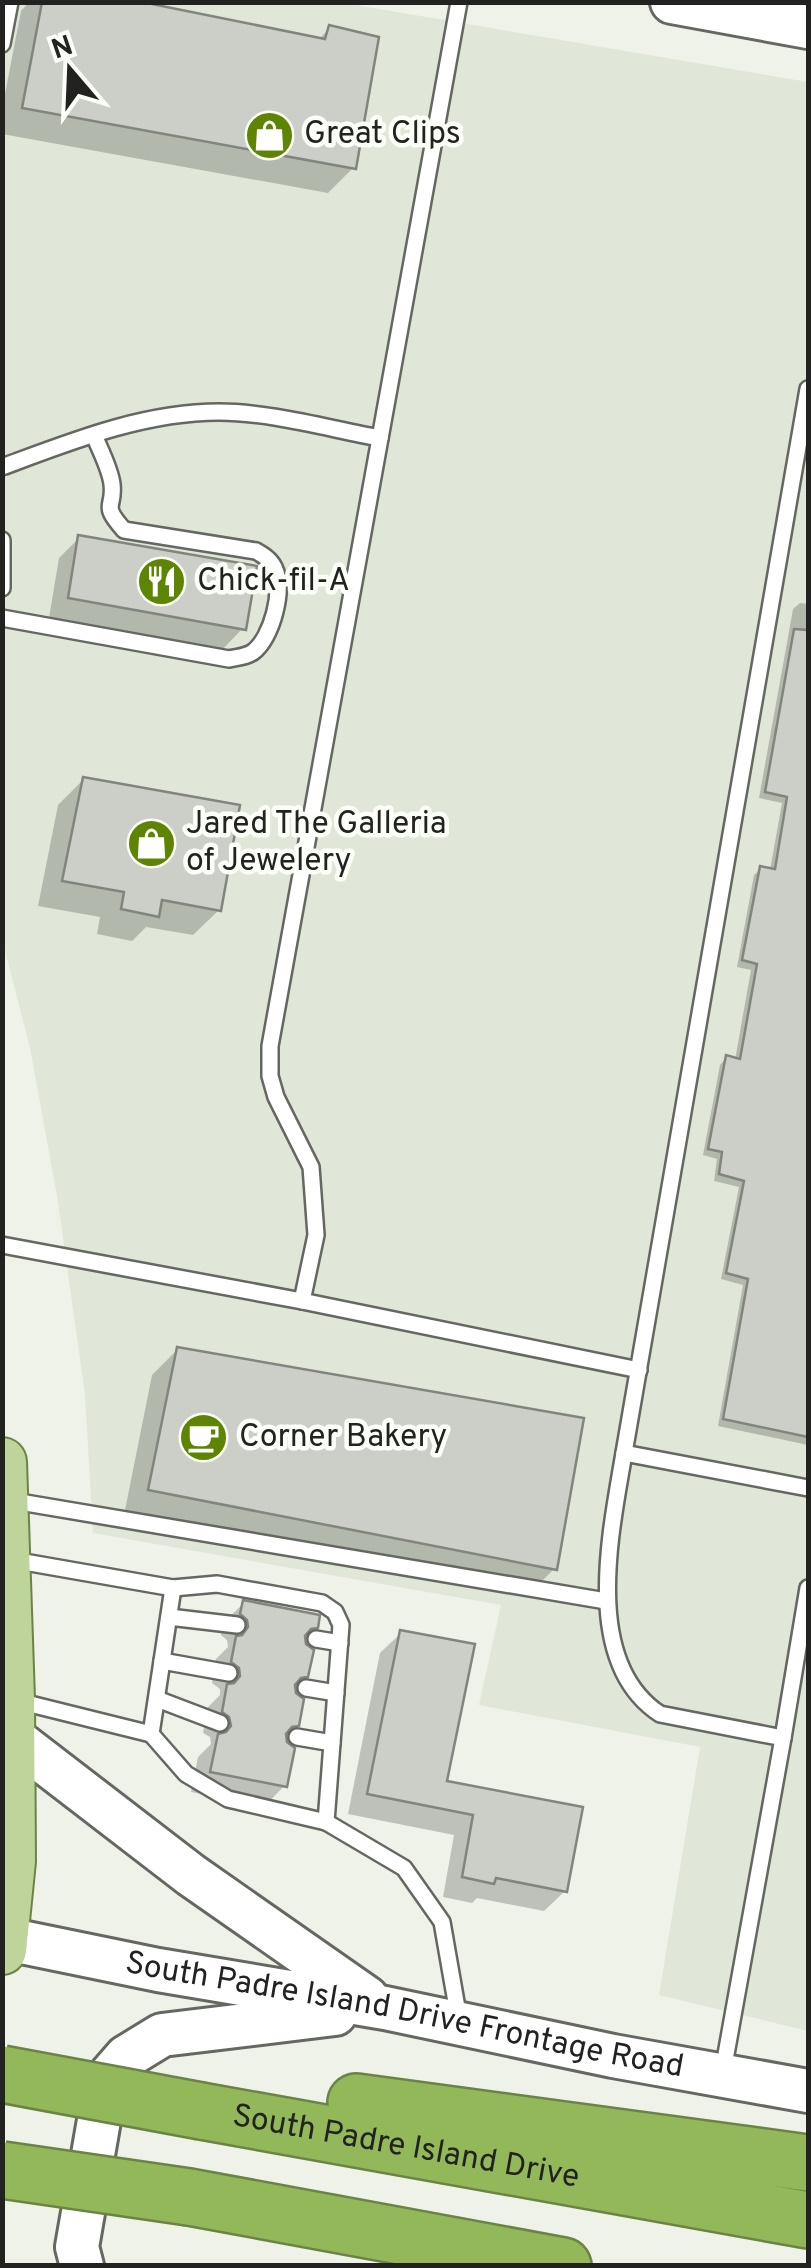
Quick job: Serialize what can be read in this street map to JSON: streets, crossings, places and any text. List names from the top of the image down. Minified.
{"streets":{"highway":["South Padre Island Drive"],"main road":["South Padre Island Drive Frontage Road"]},"places":{"shop":["Great Clips","Jared The Galleria of Jewelery"],"restaurant":["Chick-fil-A"],"cafe":["Corner Bakery"]},"north":"top"}
